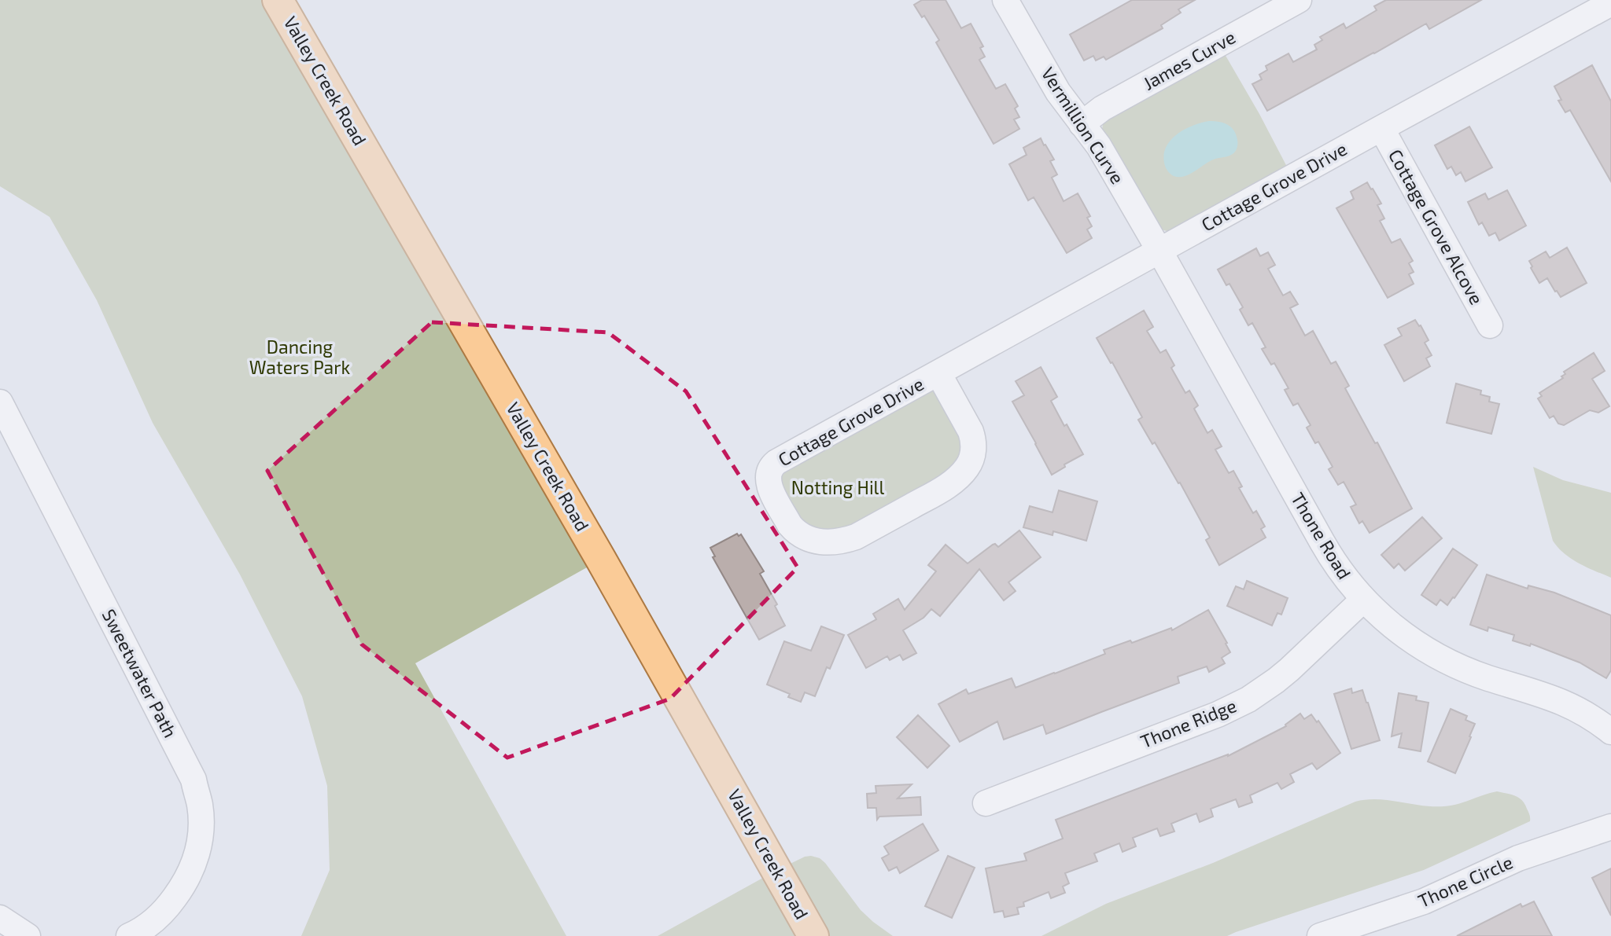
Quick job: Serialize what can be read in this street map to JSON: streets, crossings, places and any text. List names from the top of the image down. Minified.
{"streets":{"main road":["Valley Creek Road"],"street":["James Curve","Vermillion Curve","Cottage Grove Drive","Cottage Grove Alcove","Thone Road","Sweetwater Path","Thone Ridge","Thone Circle"]},"crossings":[["James Curve","Vermillion Curve"],["Vermillion Curve","Cottage Grove Drive"],["Vermillion Curve","Thone Road"],["Cottage Grove Drive","Cottage Grove Alcove"],["Cottage Grove Drive","Thone Road"],["Thone Road","Thone Ridge"]],"parks":["Dancing Waters Park","Notting Hill"]}
